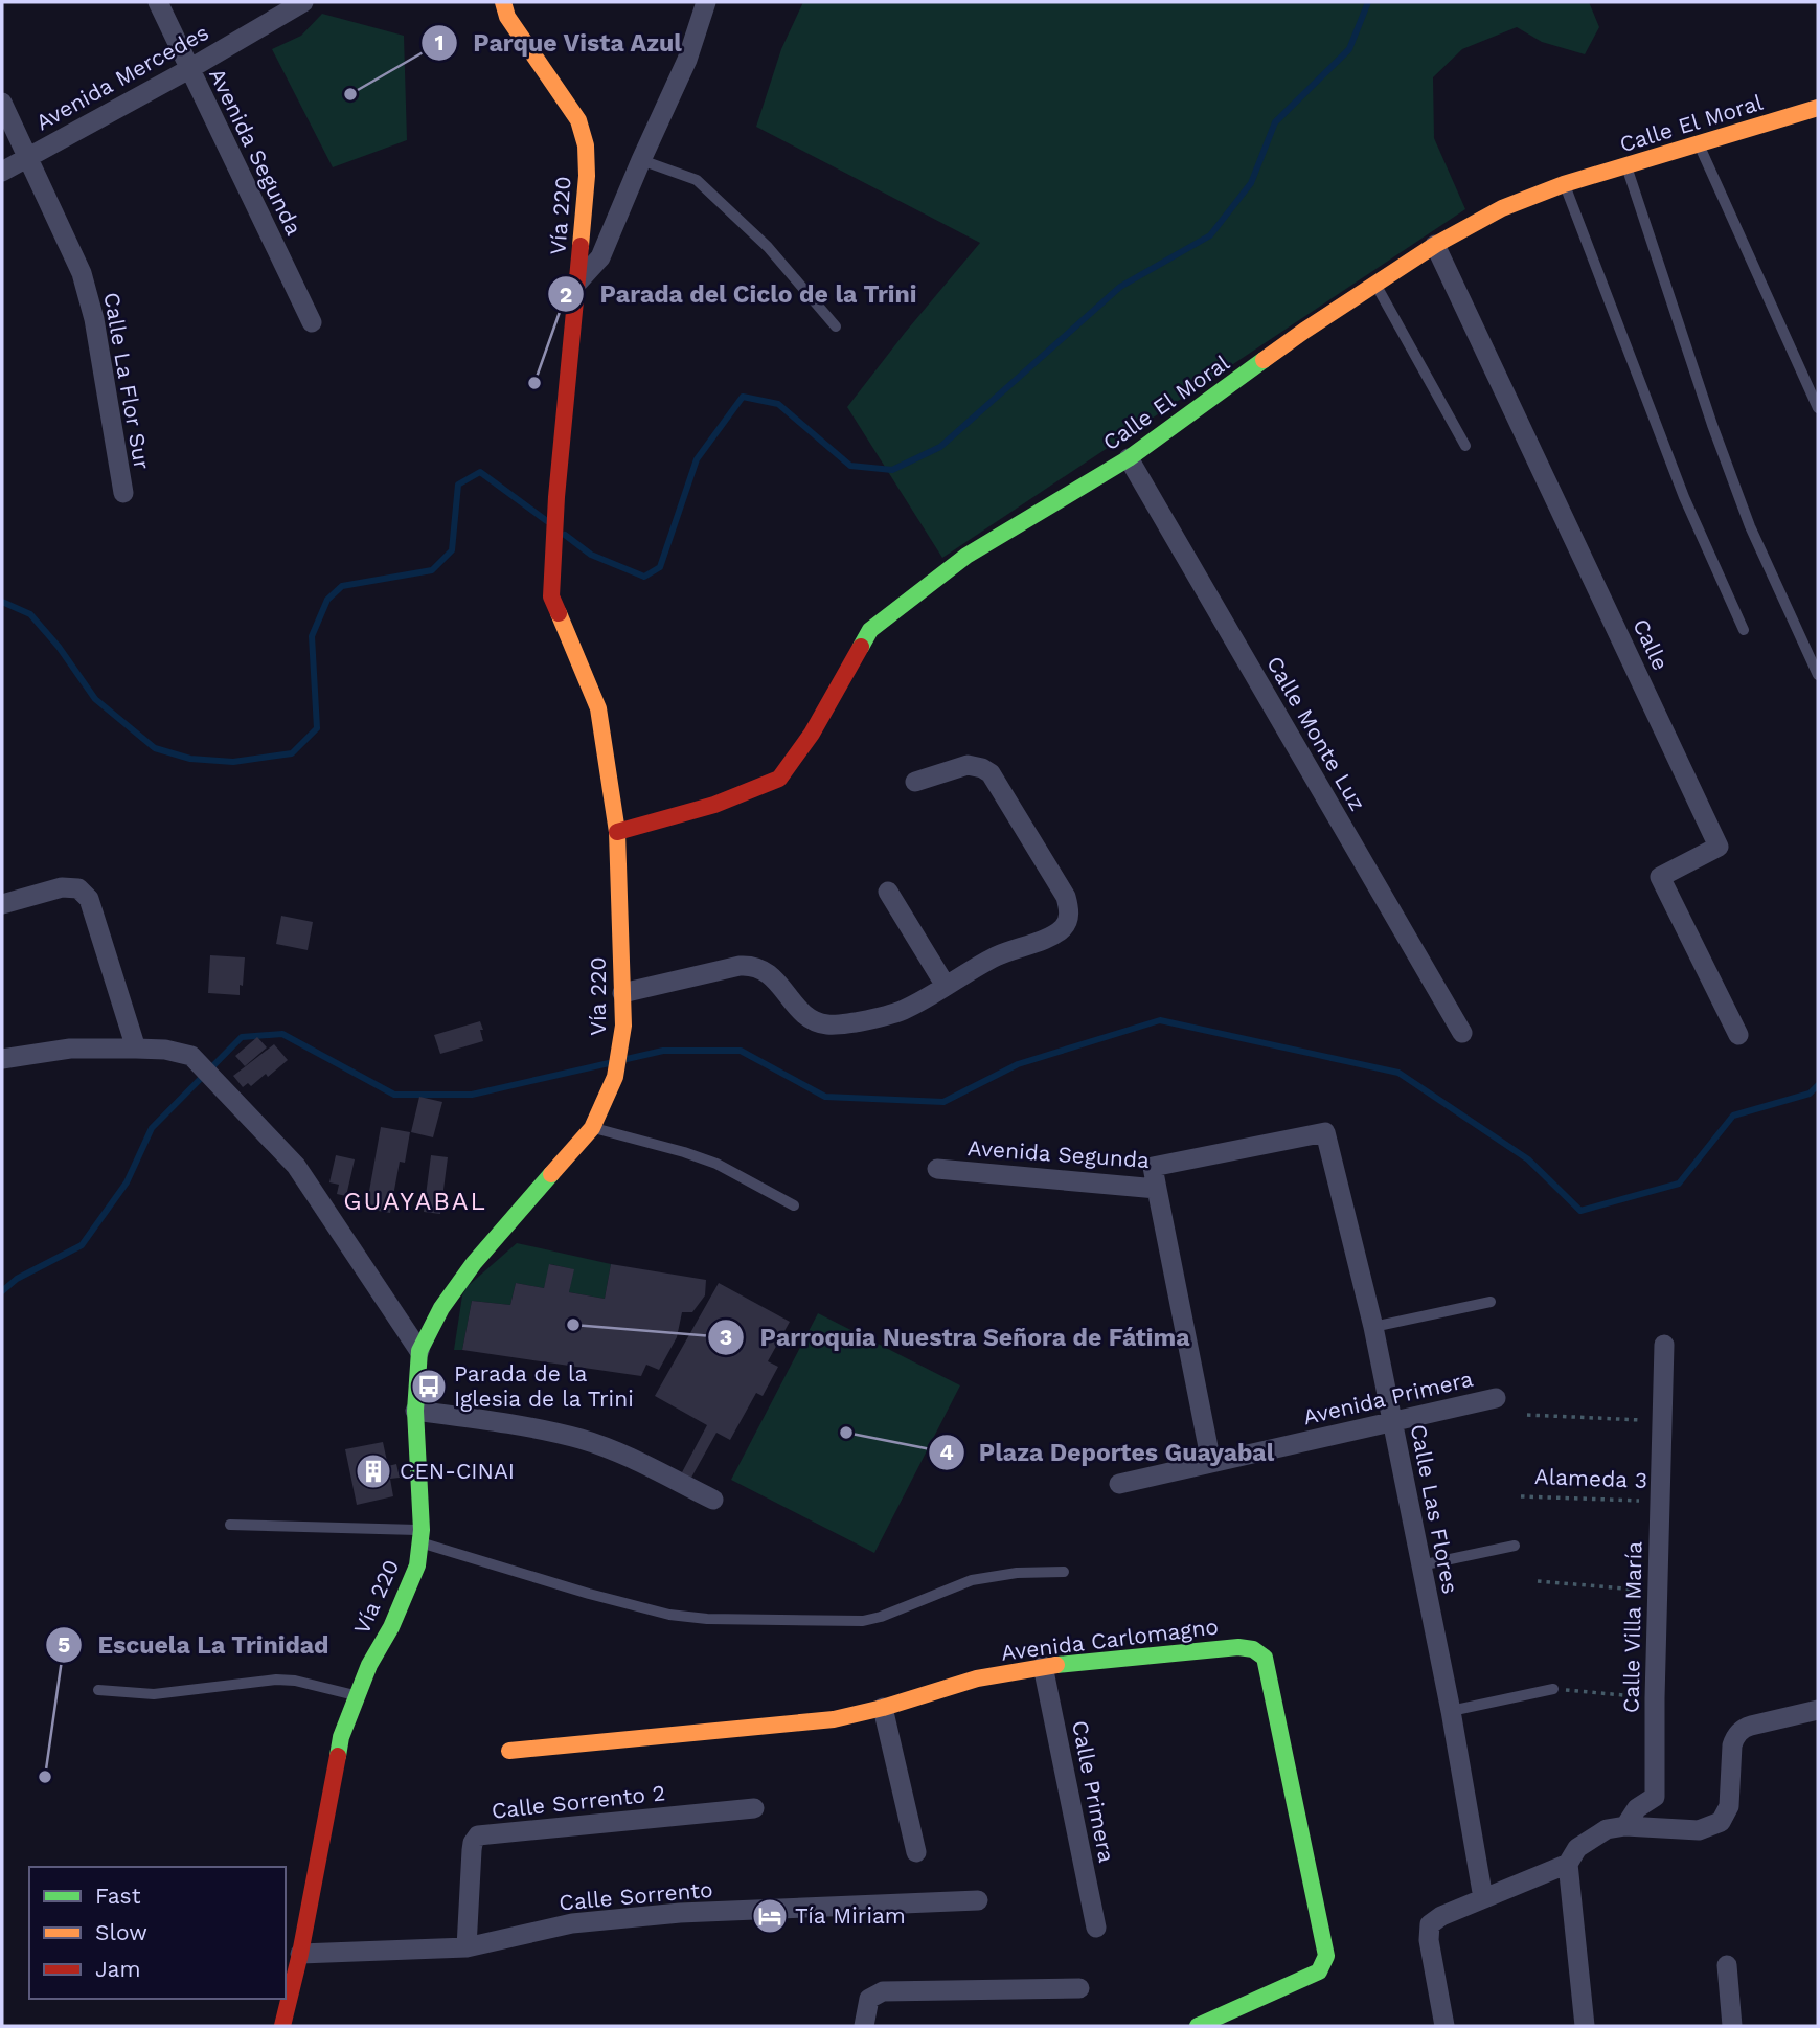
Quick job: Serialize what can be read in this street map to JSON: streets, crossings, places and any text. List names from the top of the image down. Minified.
{"streets":{"street":["Avenida Mercedes","Calle El Moral","Avenida Segunda","Vía 220","Calle La Flor Sur","Calle","Calle Monte Luz","Avenida Primera","Calle Las Flores","Calle Villa María","Avenida Carlomagno","Calle Primera","Calle Sorrento 2","Calle Sorrento"],"path":["Alameda 3"]},"crossings":[["Avenida Mercedes","Avenida Segunda"],["Avenida Mercedes","Calle La Flor Sur"],["Calle El Moral","Vía 220"],["Calle El Moral","Calle"],["Calle El Moral","Calle Monte Luz"],["Avenida Segunda","Calle Las Flores"],["Vía 220","Calle Sorrento"],["Avenida Primera","Calle Las Flores"],["Alameda 3","Calle Villa María"],["Avenida Carlomagno","Calle Primera"],["Calle Sorrento 2","Calle Sorrento"]],"districts":["GUAYABAL"],"places":{"other":["Parque Vista Azul","Parada del Ciclo de la Trini","Parroquia Nuestra Señora de Fátima","Plaza Deportes Guayabal","Escuela La Trinidad"],"bus stop":["Parada de la Iglesia de la Trini"],"building":["CEN-CINAI"],"hotel":["Tía Miriam"]},"legend":["Fast","Slow","Jam"]}
